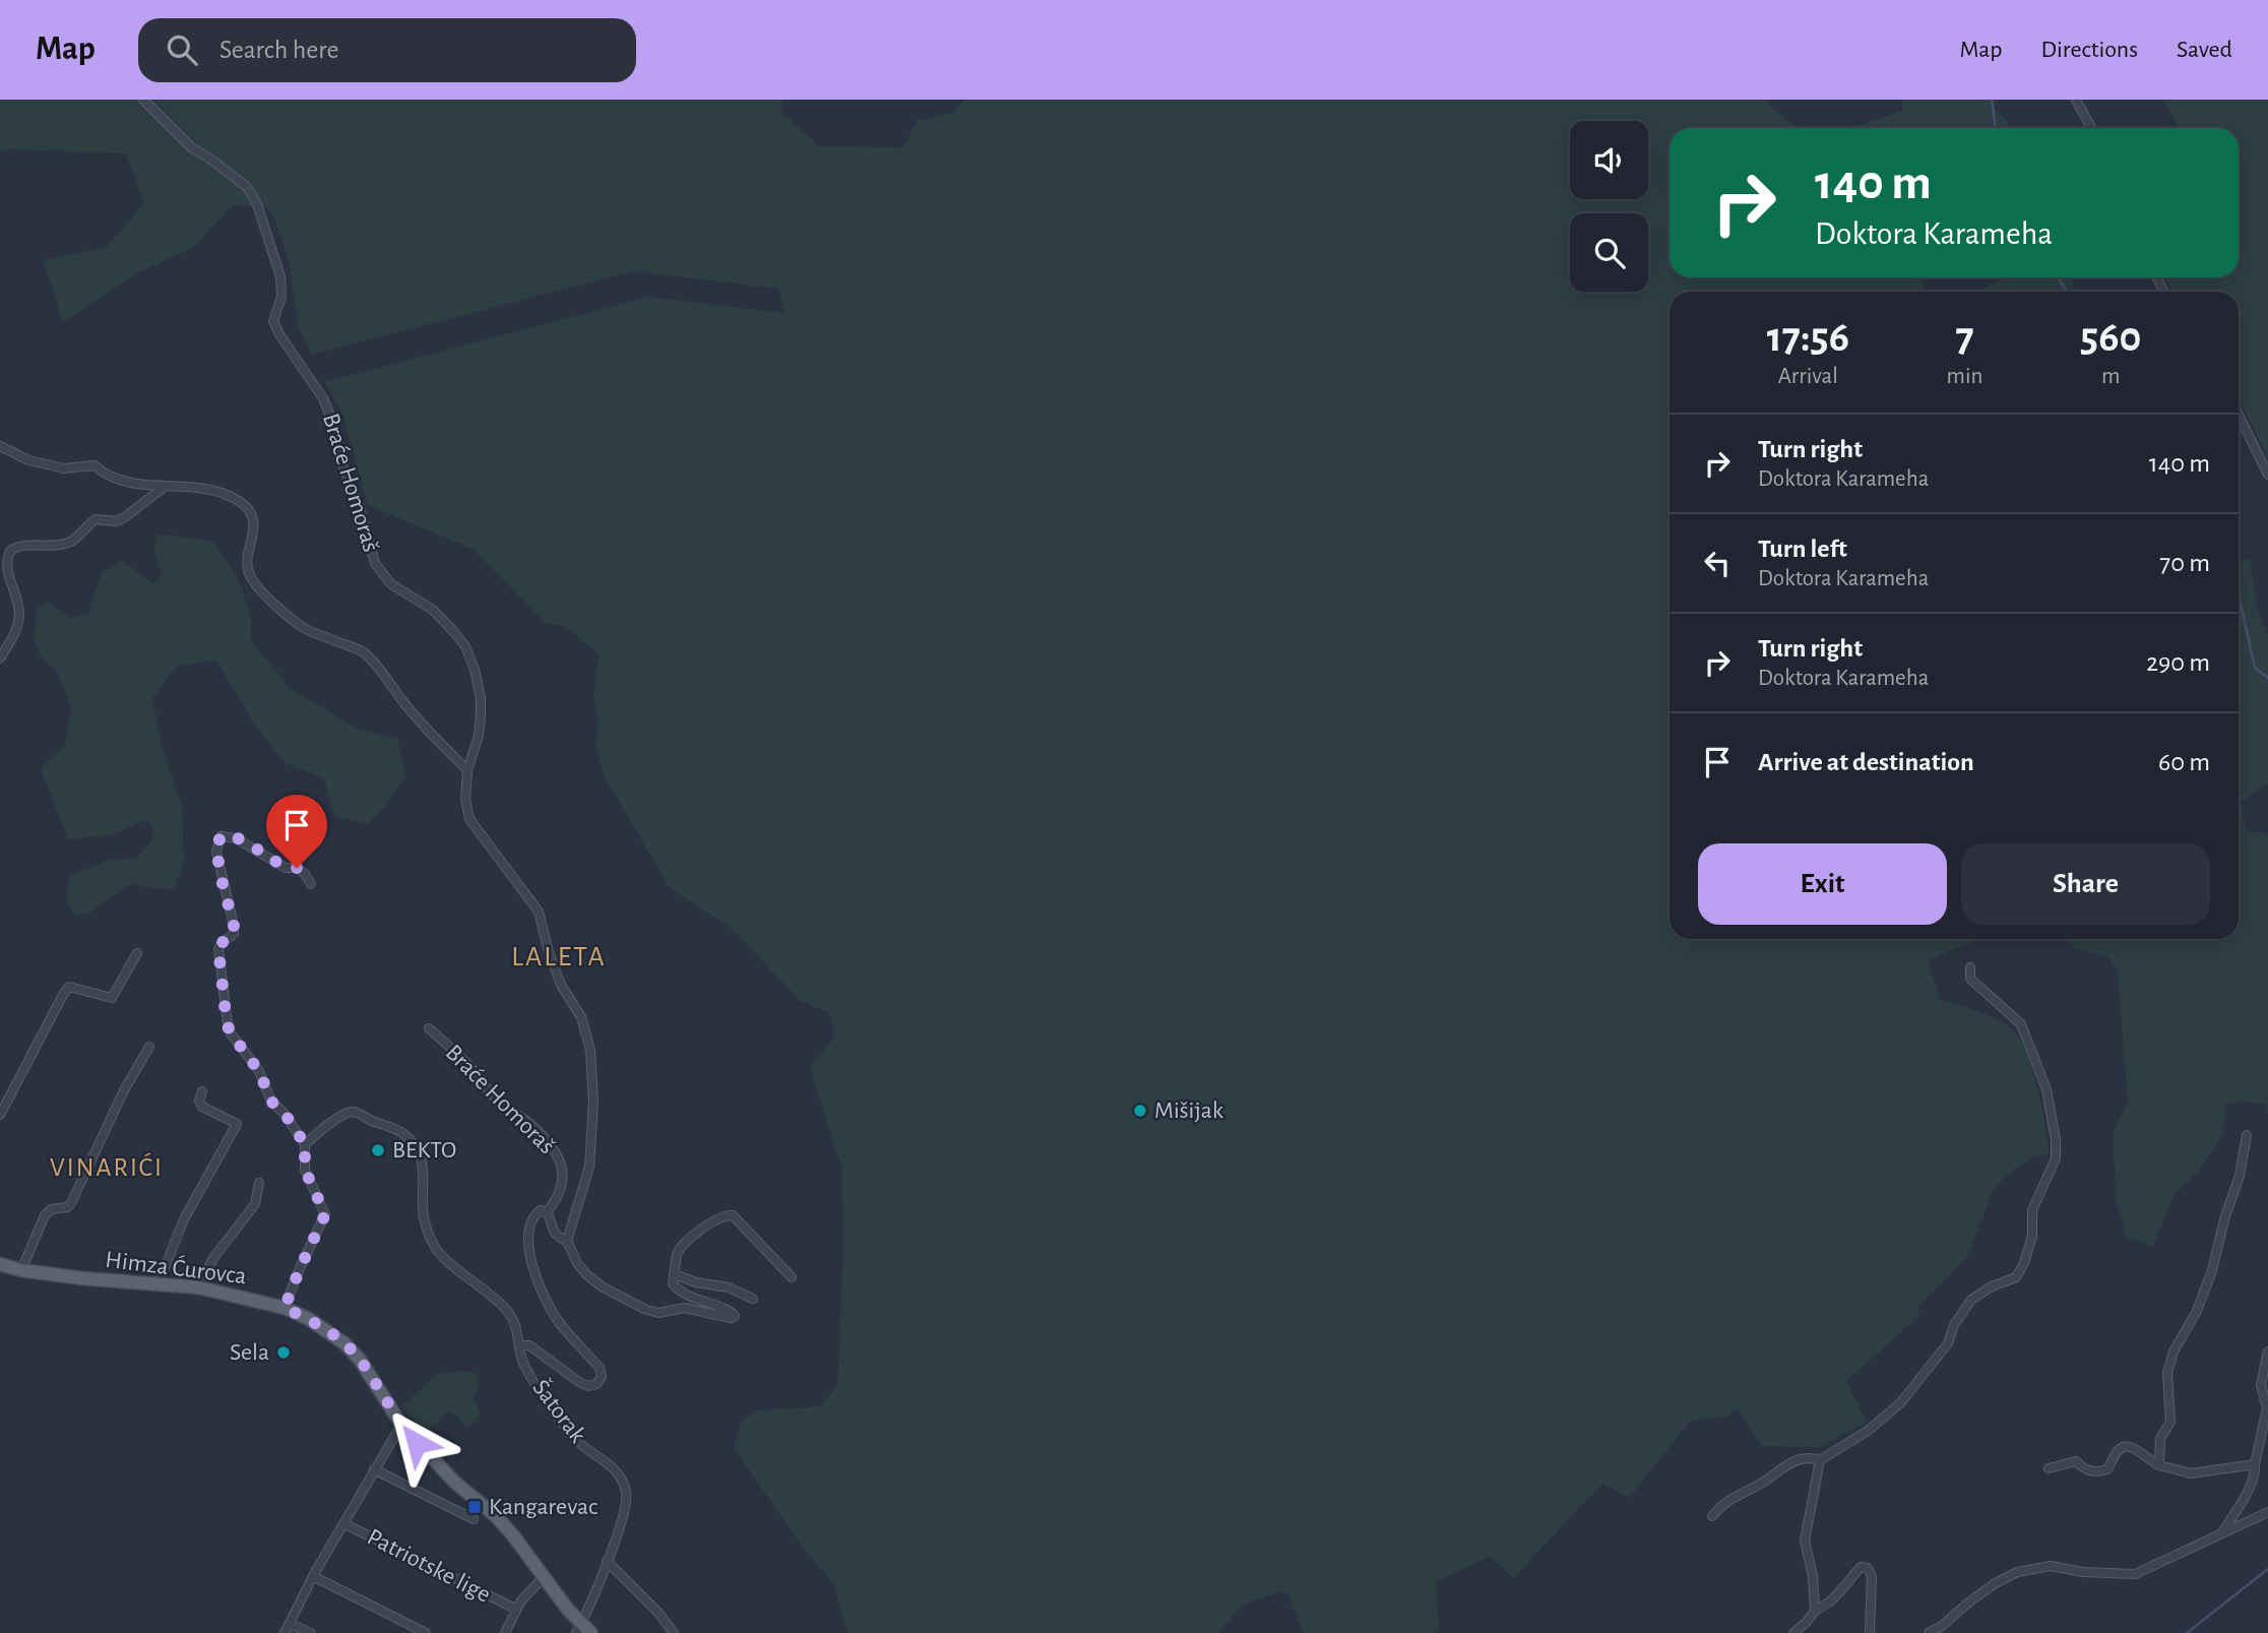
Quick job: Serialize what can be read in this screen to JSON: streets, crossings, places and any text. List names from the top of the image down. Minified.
{"streets":{"main road":["Himza Ćurovca"],"street":["Braće Homoraš","Šatorak","Patriotske lige"]},"crossings":[["Braće Homoraš","Šatorak"],["Himza Ćurovca","Šatorak"]],"districts":["LALETA","VINARIĆI"],"places":{"other":["Mišijak","BEKTO","Sela"],"transit":["Kangarevac"]},"page":{"header":"Map","search":"Search here","nav":["Map","Directions","Saved"],"turn":["140 m","Doktora Karameha"],"eta":["17:56","Arrival","7","min","560","m"],"list":[{"name":"Turn right","note":"Doktora Karameha","value":"140 m"},{"name":"Turn left","note":"Doktora Karameha","value":"70 m"},{"name":"Turn right","note":"Doktora Karameha","value":"290 m"},{"name":"Arrive at destination","value":"60 m"}],"buttons":["Exit","Share"]}}
